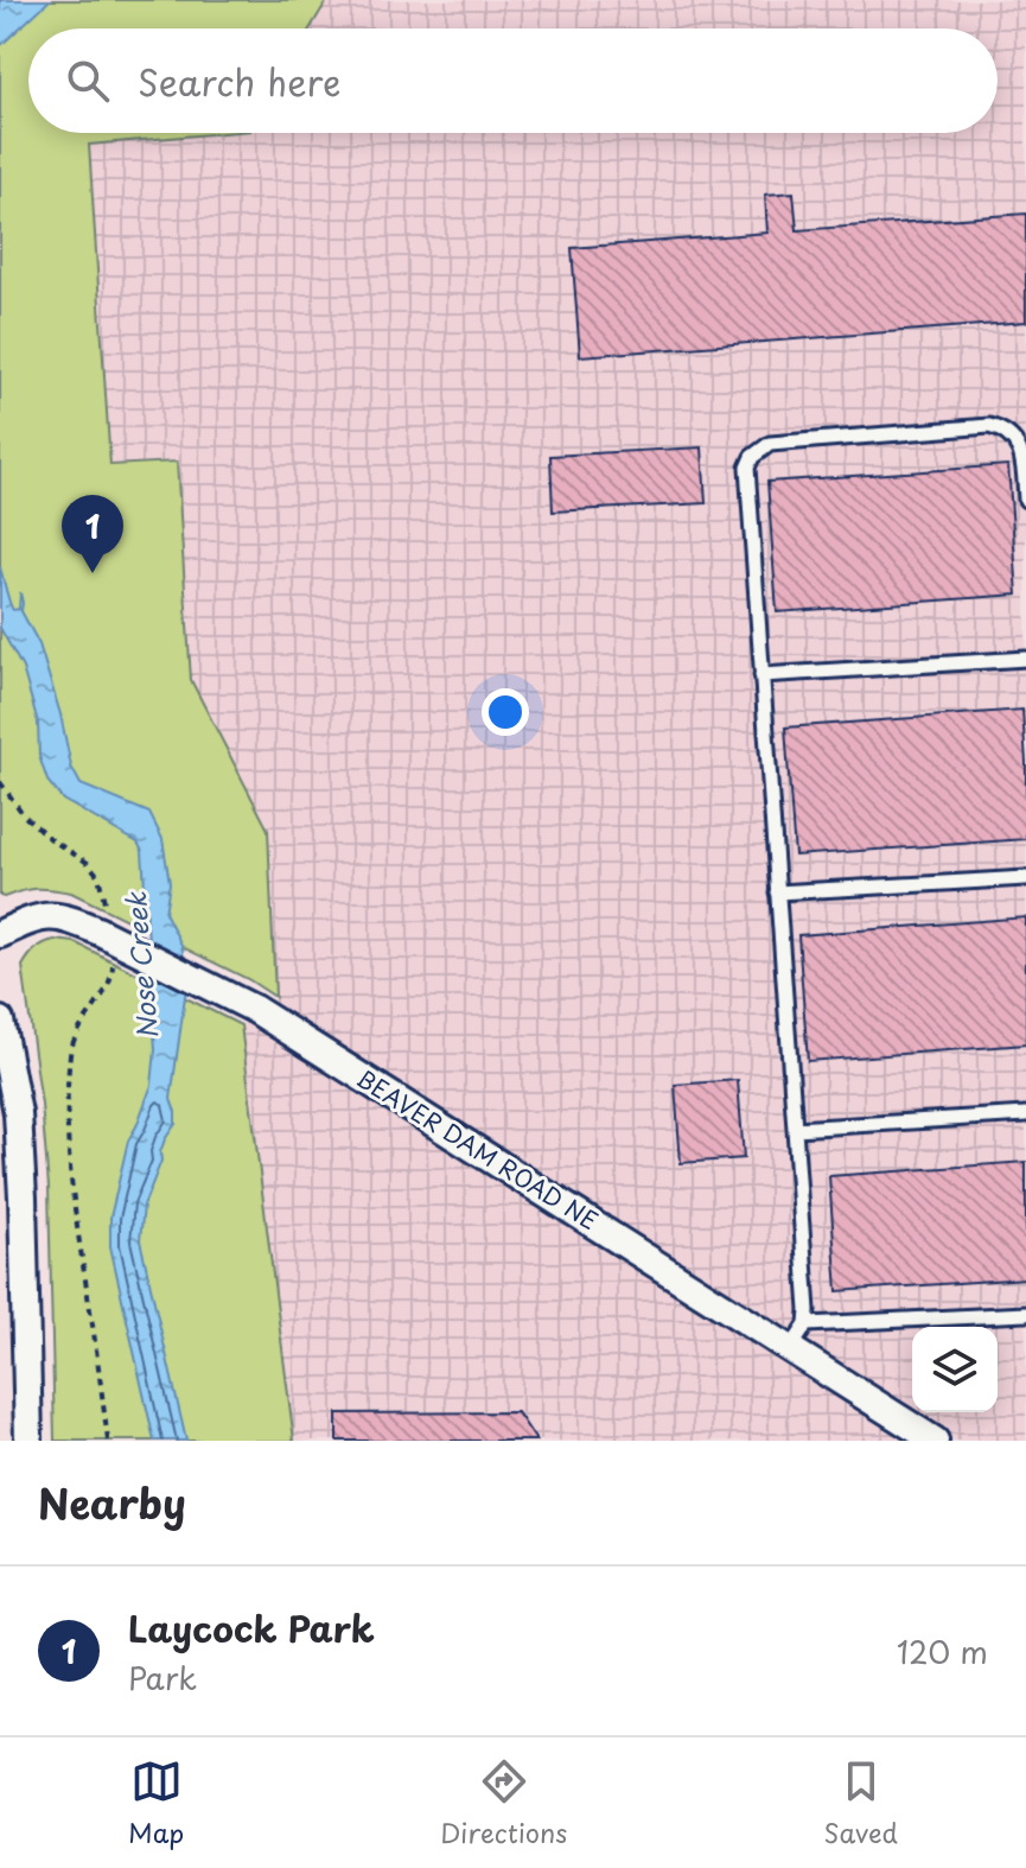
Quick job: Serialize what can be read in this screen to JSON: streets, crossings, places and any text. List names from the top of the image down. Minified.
{"streets":{"street":["BEAVER DAM ROAD NE"]},"water":["Nose Creek"],"page":{"search":"Search here","pins":"1","heading":"Nearby","list":[{"mark":"1","name":"Laycock Park","note":"Park","value":"120 m"}],"nav":["Map","Directions","Saved"]}}
